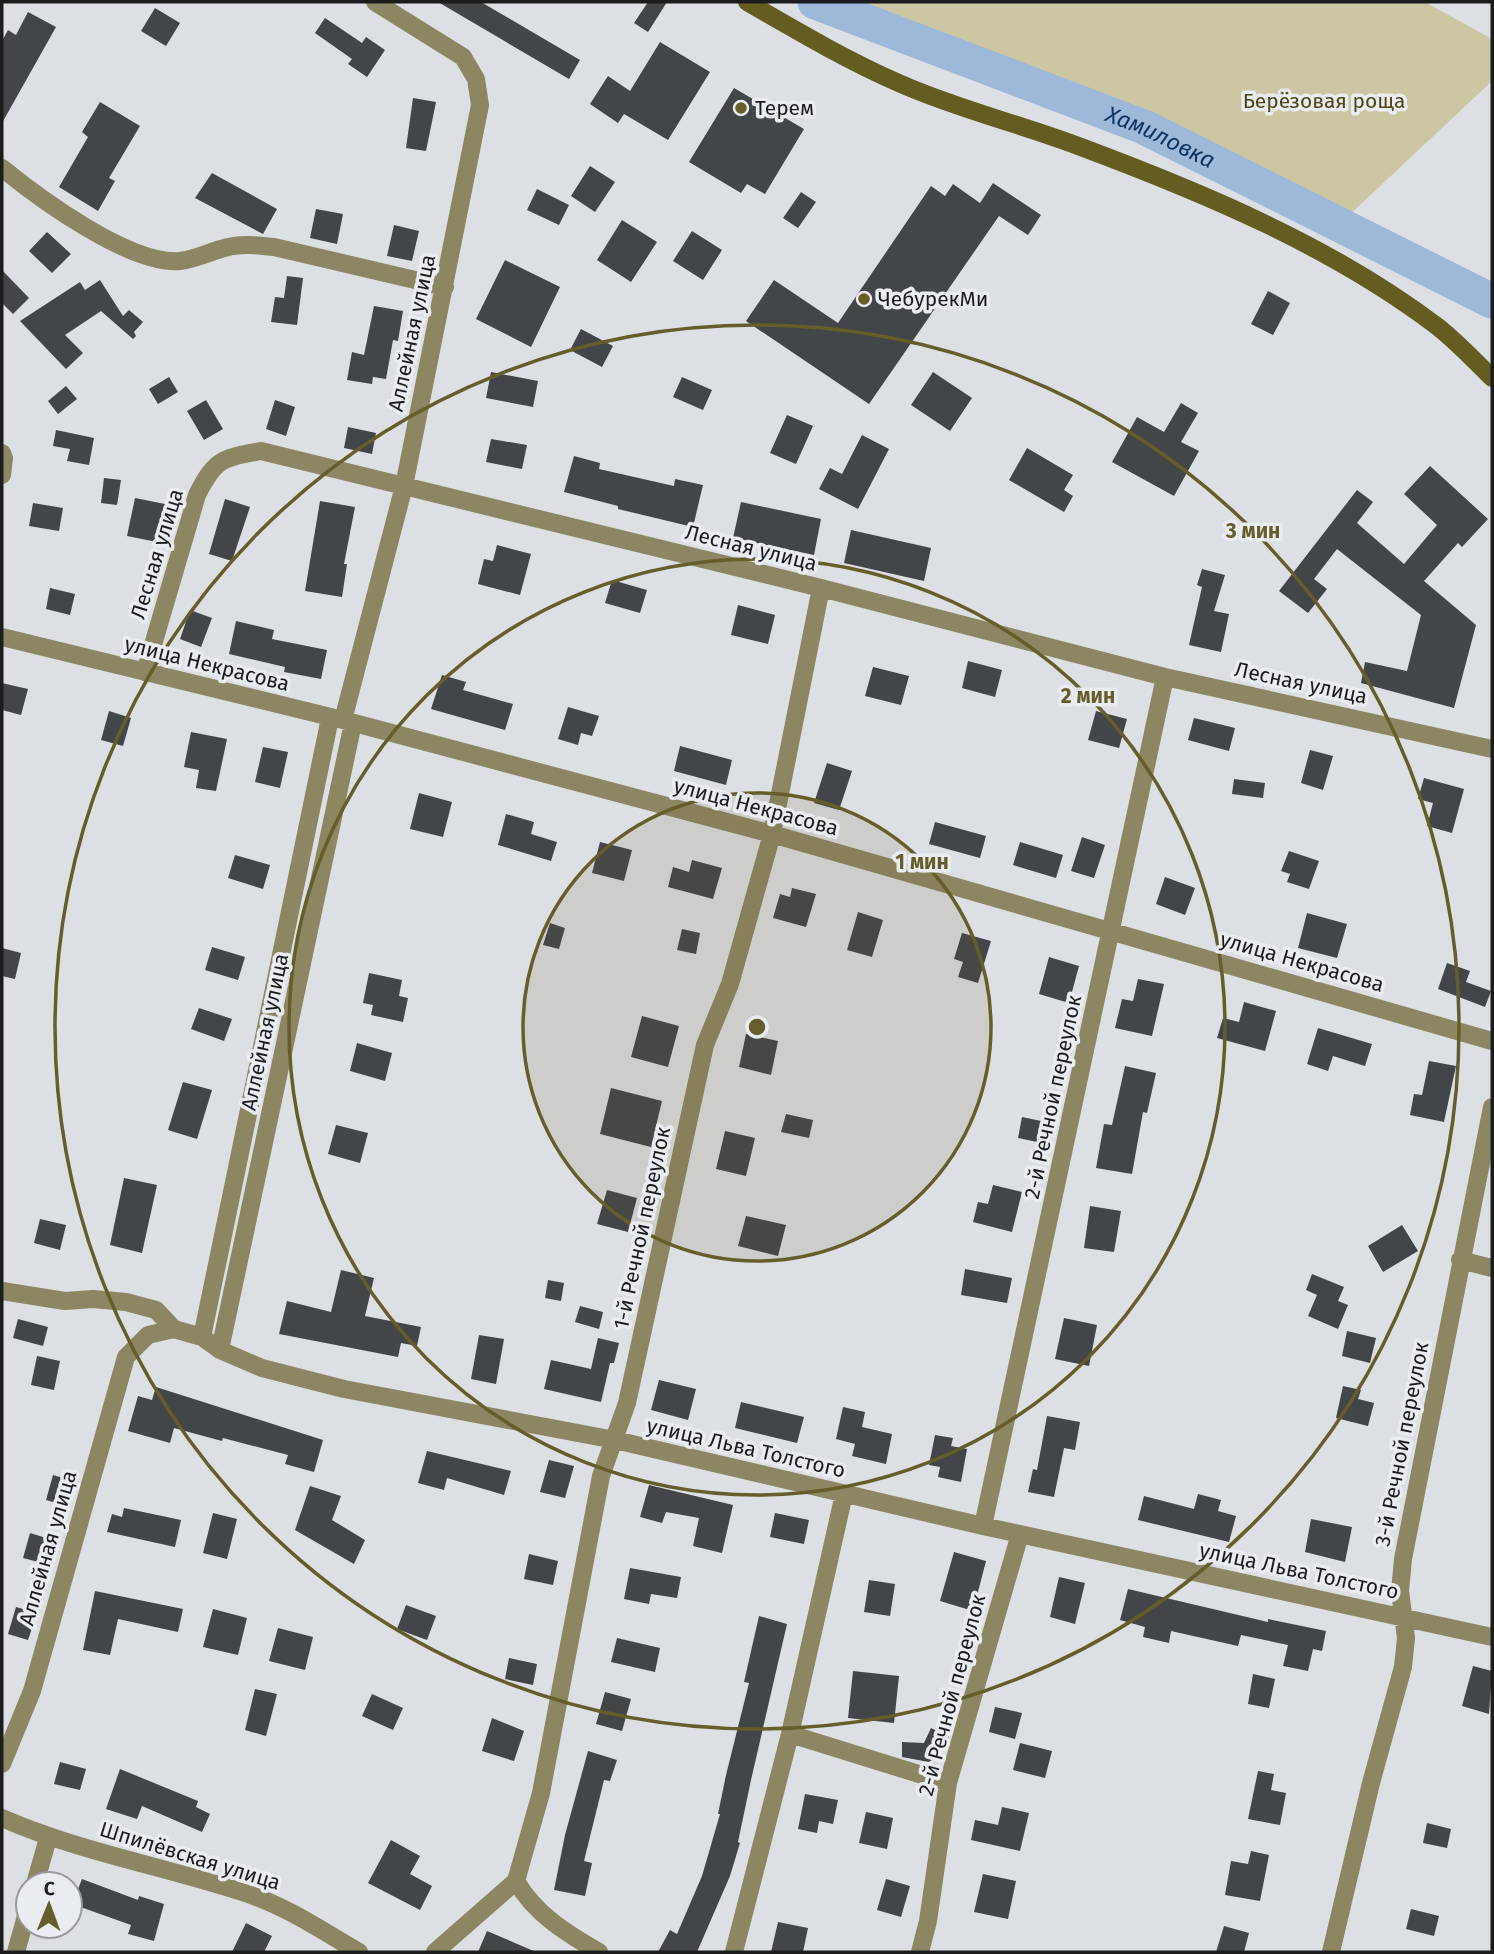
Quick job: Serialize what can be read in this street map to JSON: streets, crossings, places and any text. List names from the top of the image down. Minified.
{"streets":{"street":["Аллейная улица","Лесная улица","улица Некрасова","2-й Речной переулок","1-й Речной переулок","3-й Речной переулок","улица Льва Толстого","Шпилёвская улица"]},"crossings":[["Аллейная улица","Лесная улица"],["Аллейная улица","улица Некрасова"],["Аллейная улица","улица Льва Толстого"],["Лесная улица","улица Некрасова"],["Лесная улица","2-й Речной переулок"],["Лесная улица","1-й Речной переулок"],["улица Некрасова","2-й Речной переулок"],["улица Некрасова","1-й Речной переулок"],["2-й Речной переулок","улица Льва Толстого"],["1-й Речной переулок","улица Льва Толстого"],["3-й Речной переулок","улица Льва Толстого"]],"water":["Хамиловка"],"parks":["Берёзовая роща"],"places":["Терем","ЧебурекМи"],"north":"top","rings":["3 мин","2 мин","1 мин"]}
